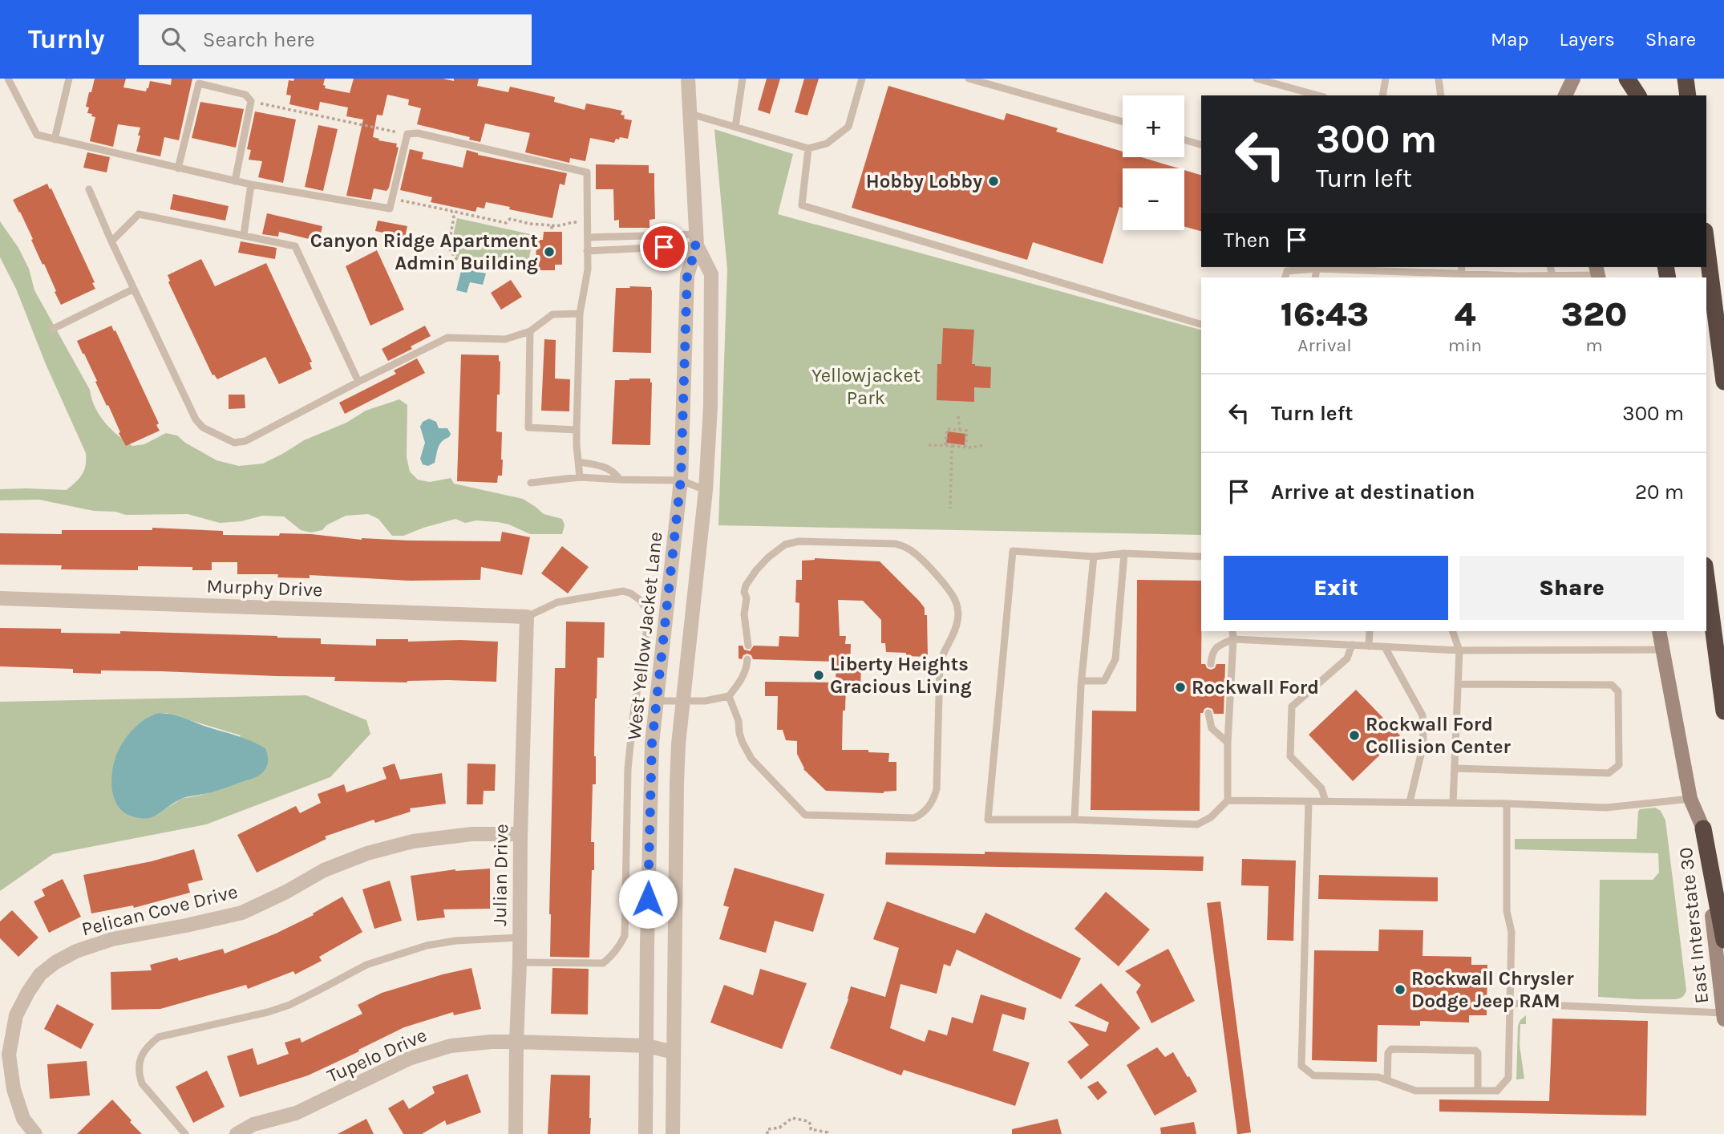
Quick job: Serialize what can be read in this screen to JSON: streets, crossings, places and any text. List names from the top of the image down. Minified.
{"streets":{"main road":["East Interstate 30"],"street":["Murphy Drive","West Yellow Jacket Lane","Julian Drive","Pelican Cove Drive","Tupelo Drive"]},"crossings":[["Murphy Drive","Julian Drive"],["West Yellow Jacket Lane","Tupelo Drive"],["Julian Drive","Pelican Cove Drive"],["Julian Drive","Tupelo Drive"]],"parks":["Yellowjacket Park"],"places":["Hobby Lobby","Canyon Ridge Apartment Admin Building","Liberty Heights Gracious Living","Rockwall Ford","Rockwall Ford Collision Center","Rockwall Chrysler Dodge Jeep RAM"],"page":{"header":"Turnly","search":"Search here","nav":["Map","Layers","Share"],"map_buttons":["+","−"],"turn":["300 m","Turn left"],"then":"Then","eta":["16:43","Arrival","4","min","320","m"],"list":[{"name":"Turn left","value":"300 m"},{"name":"Arrive at destination","value":"20 m"}],"buttons":["Exit","Share"]}}
